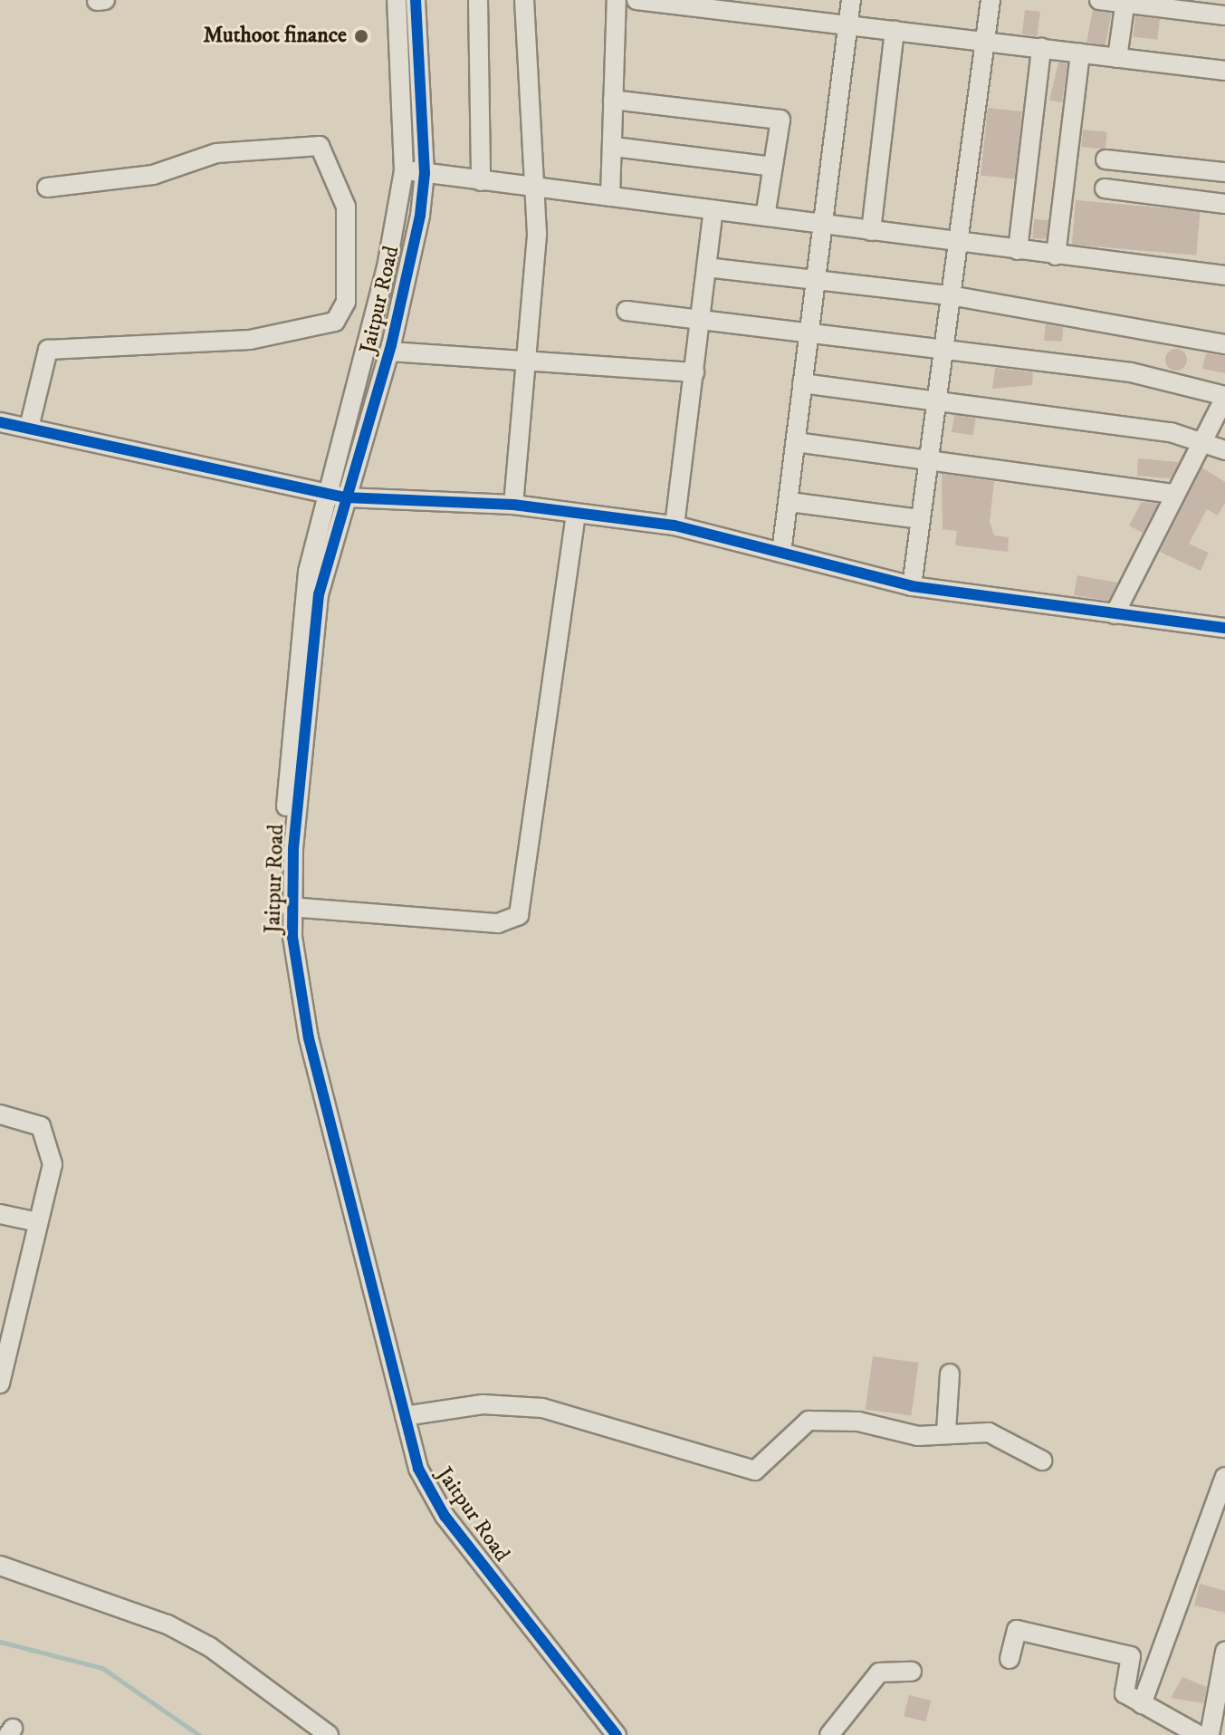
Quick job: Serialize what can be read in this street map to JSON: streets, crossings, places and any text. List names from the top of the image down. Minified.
{"streets":{"street":["Jaitpur Road"]},"places":["Muthoot finance"]}
